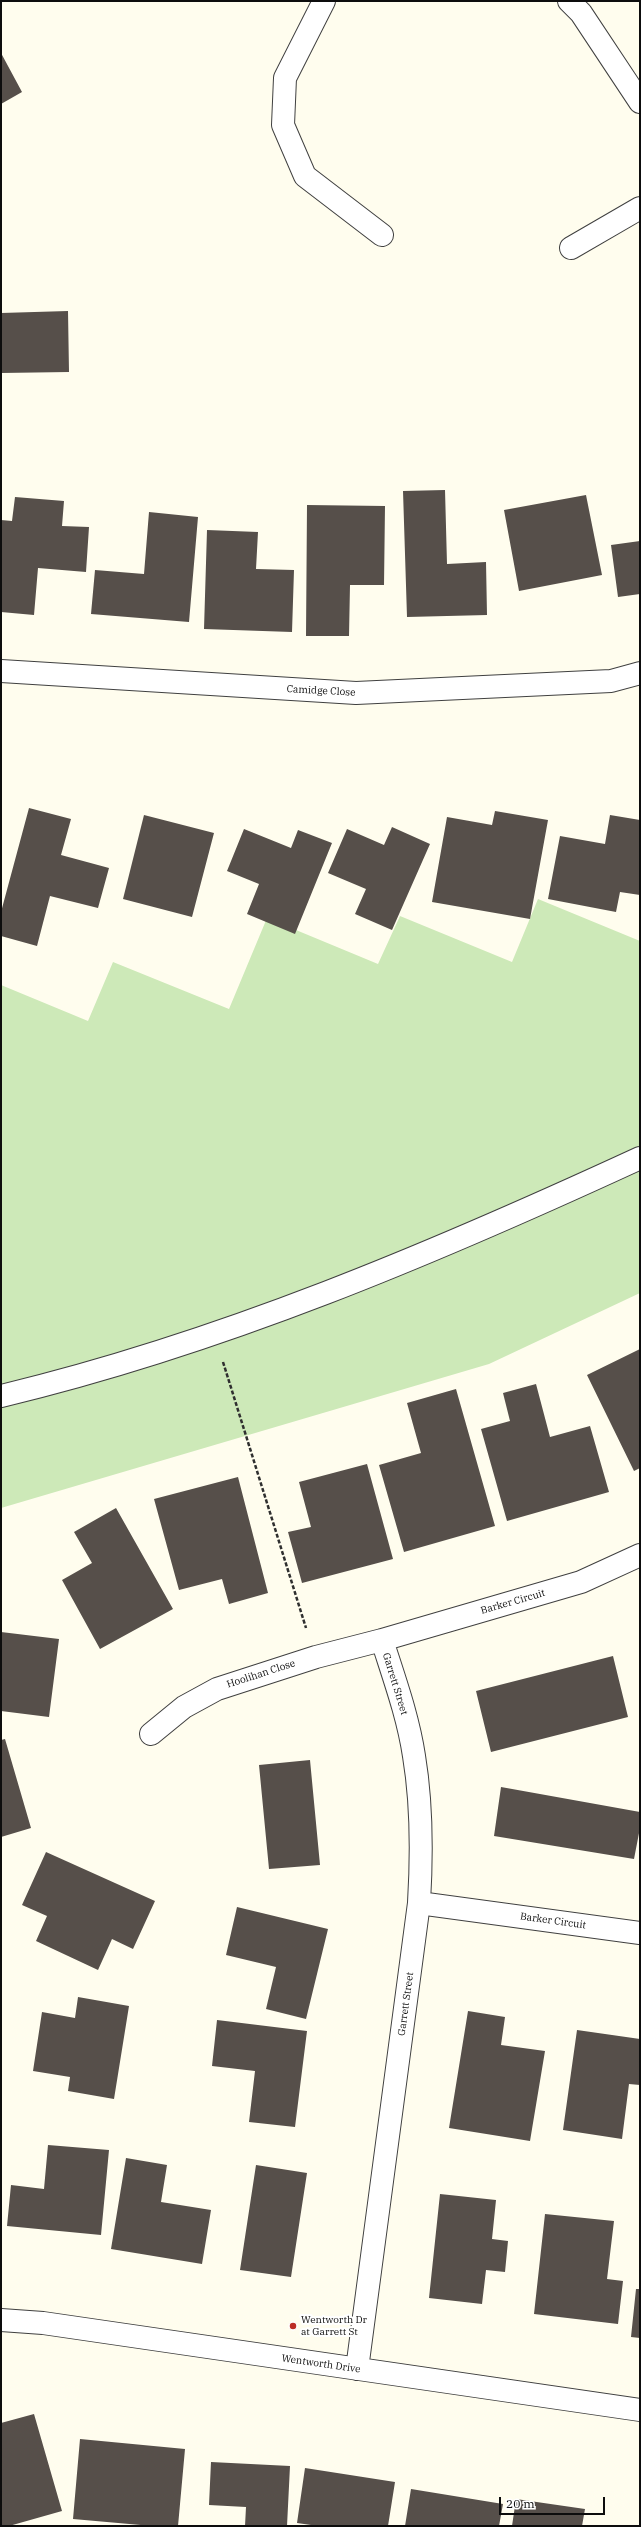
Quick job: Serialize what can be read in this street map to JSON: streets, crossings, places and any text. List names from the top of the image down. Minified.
{"streets":{"street":["Camidge Close","Barker Circuit","Hoolihan Close","Garrett Street","Wentworth Drive"]},"crossings":[["Barker Circuit","Hoolihan Close"],["Barker Circuit","Garrett Street"],["Hoolihan Close","Garrett Street"],["Garrett Street","Wentworth Drive"]],"places":["Wentworth Dr at Garrett St"],"scale_bar":"20 m"}
